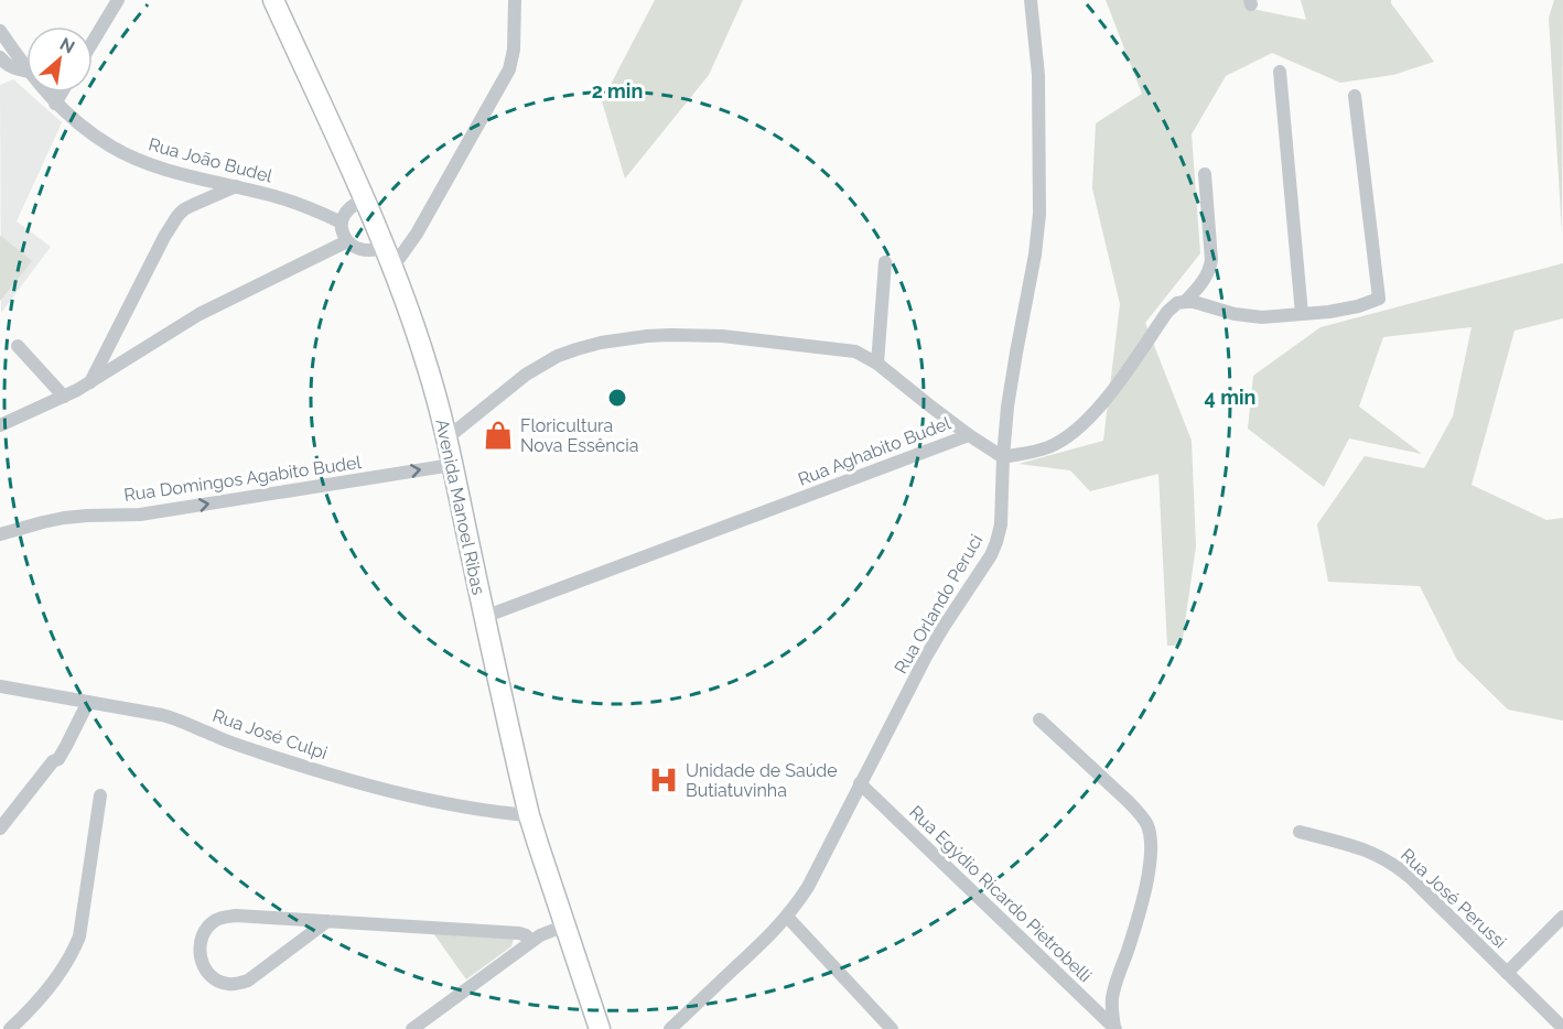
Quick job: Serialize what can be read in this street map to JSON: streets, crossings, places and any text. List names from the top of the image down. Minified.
{"streets":{"main road":["Avenida Manoel Ribas"],"street":["Rua João Budel","Rua Aghabito Budel","Rua Domingos Agabito Budel","Rua Orlando Peruci","Rua José Culpi","Rua Egýdio Ricardo Pietrobelli","Rua José Perussi"]},"crossings":[["Rua Aghabito Budel","Avenida Manoel Ribas"],["Rua Aghabito Budel","Rua Orlando Peruci"],["Rua Domingos Agabito Budel","Avenida Manoel Ribas"],["Avenida Manoel Ribas","Rua José Culpi"],["Rua Orlando Peruci","Rua Egýdio Ricardo Pietrobelli"]],"one_way":["Rua Domingos Agabito Budel"],"places":{"shop":["Floricultura Nova Essência"],"hospital":["Unidade de Saúde Butiatuvinha"]},"north":"top right","rings":["2 min","4 min"]}
